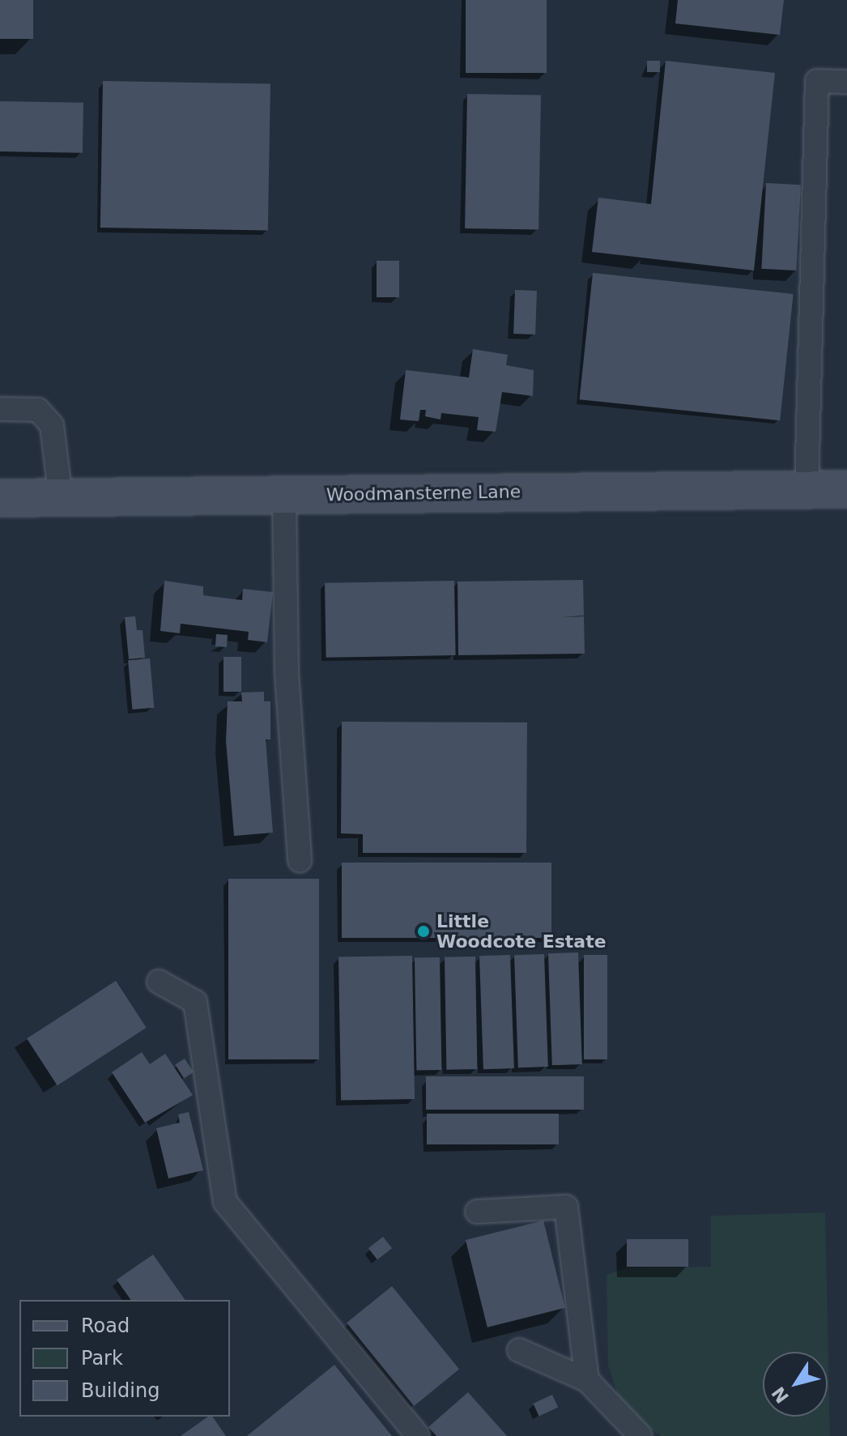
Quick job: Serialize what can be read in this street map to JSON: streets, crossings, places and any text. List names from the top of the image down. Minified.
{"streets":{"street":["Woodmansterne Lane"]},"places":["Little Woodcote Estate"],"legend":["Road","Park","Building"],"north":"bottom left"}
